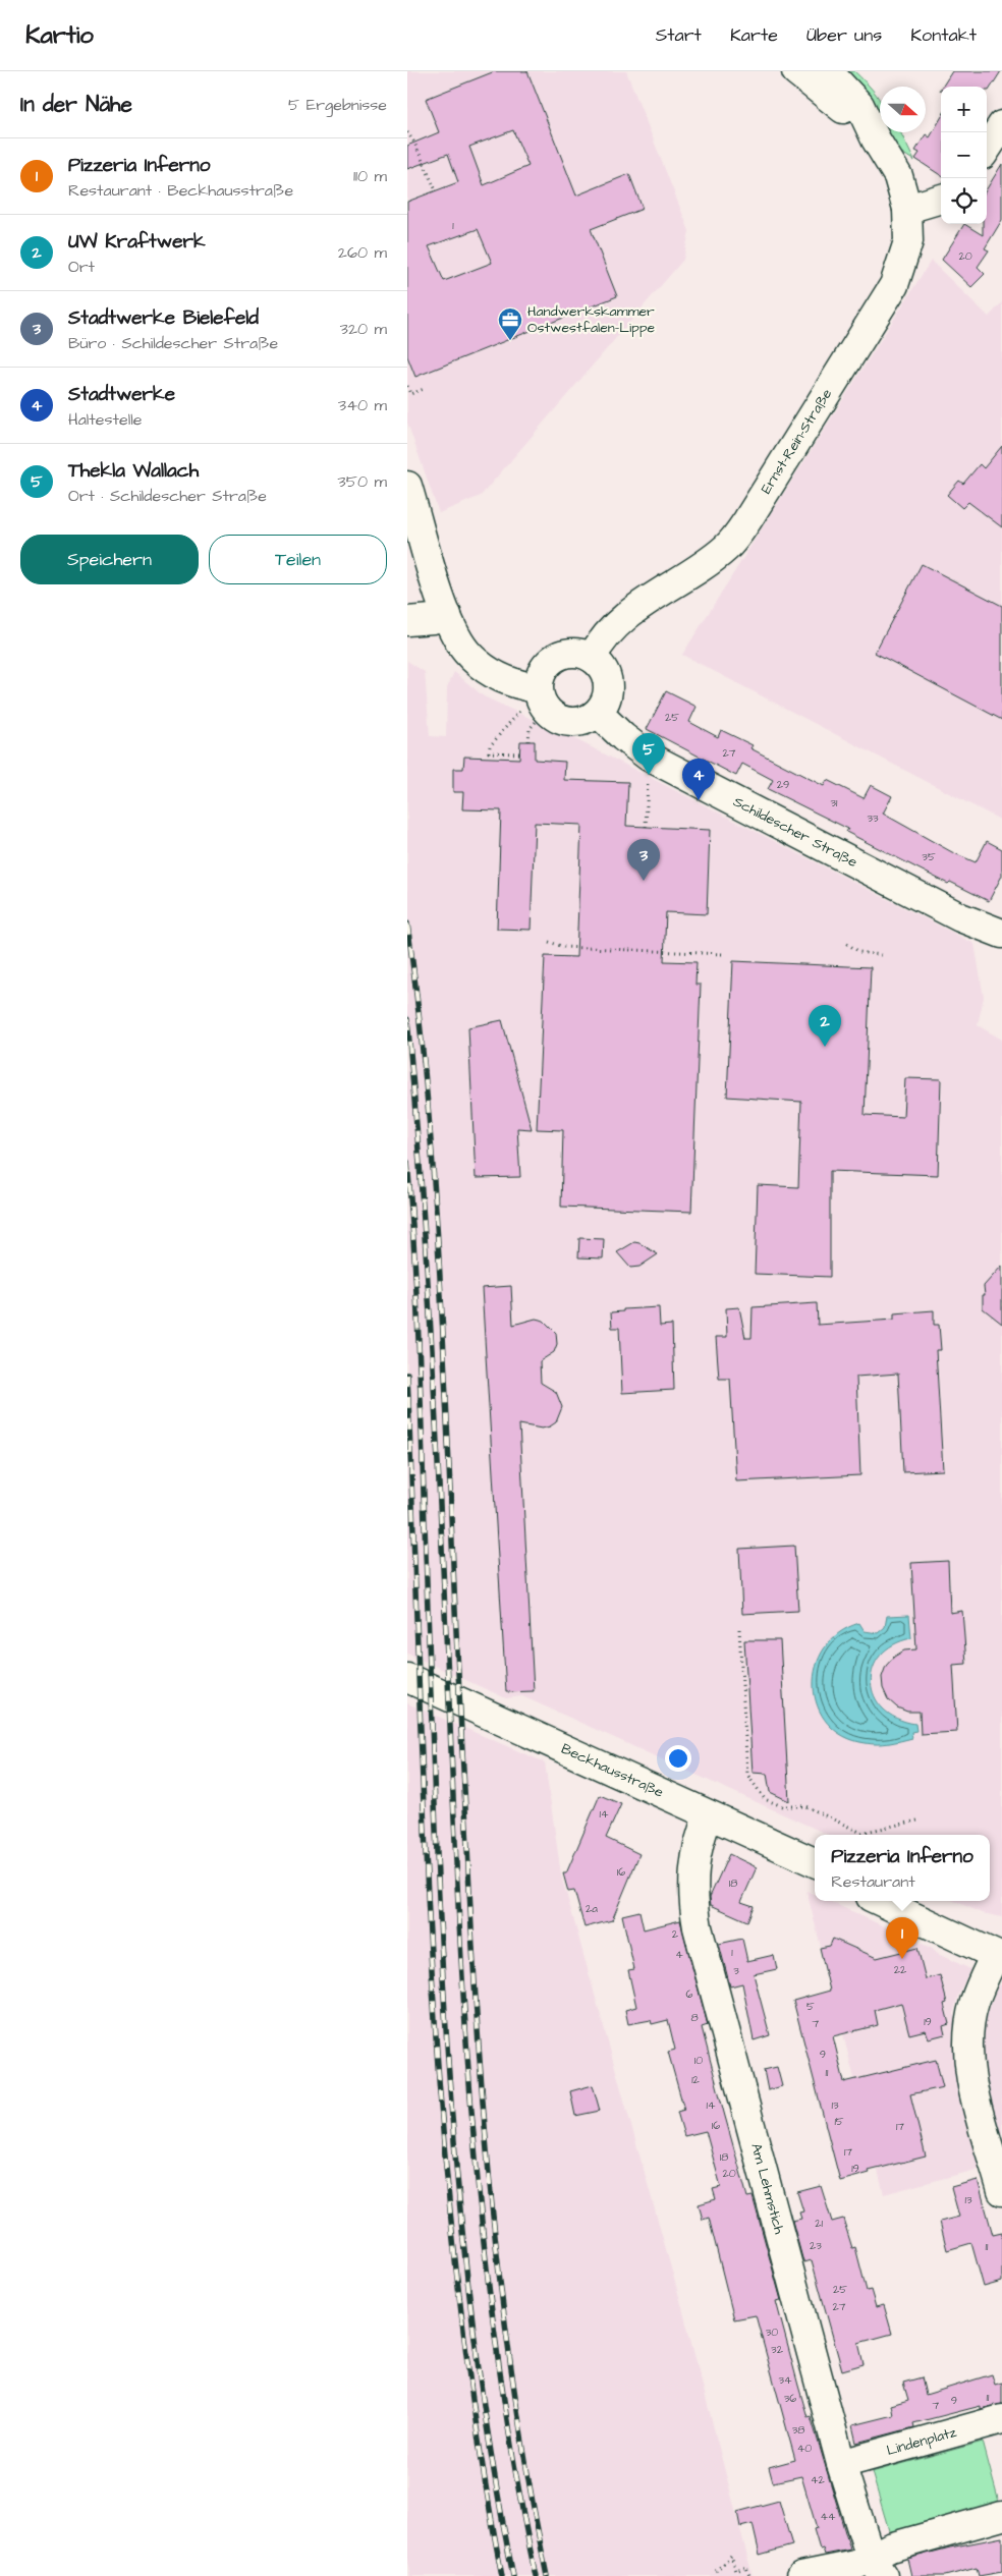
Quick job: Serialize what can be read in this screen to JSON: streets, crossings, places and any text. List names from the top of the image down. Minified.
{"streets":{"main road":["Ernst-Rein-Straße","Schildescher Straße","Beckhausstraße","Am Lehmstich","Lindenplatz"]},"crossings":[["Ernst-Rein-Straße","Schildescher Straße"],["Beckhausstraße","Am Lehmstich"],["Am Lehmstich","Lindenplatz"]],"places":{"office":["Handwerkskammer Ostwestfalen-Lippe"]},"house_numbers":["1","20","25","27","29","31","33","35","14","16","18","2a","2","1","4","22","3","6","5","8","19","7","9","10","11","12","14","13","15","16","17","17","18","19","20","13","21","23","11","25","27","30","32","34","11","36","9","7","38","40","42","44"],"north":"right","page":{"header":"Kartio","nav":["Start","Karte","Über uns","Kontakt"],"heading":["In der Nähe","5 Ergebnisse"],"map_buttons":["+","−"],"list":[{"mark":"1","name":"Pizzeria Inferno","note":"Restaurant · Beckhausstraße","value":"110 m"},{"mark":"2","name":"UW Kraftwerk","note":"Ort","value":"260 m"},{"mark":"3","name":"Stadtwerke Bielefeld","note":"Büro · Schildescher Straße","value":"320 m"},{"mark":"4","name":"Stadtwerke","note":"Haltestelle","value":"340 m"},{"mark":"5","name":"Thekla Wallach","note":"Ort · Schildescher Straße","value":"350 m"}],"buttons":["Speichern","Teilen"],"pins":["5","4","3","2","1"],"popup":["Pizzeria Inferno","Restaurant"]}}
